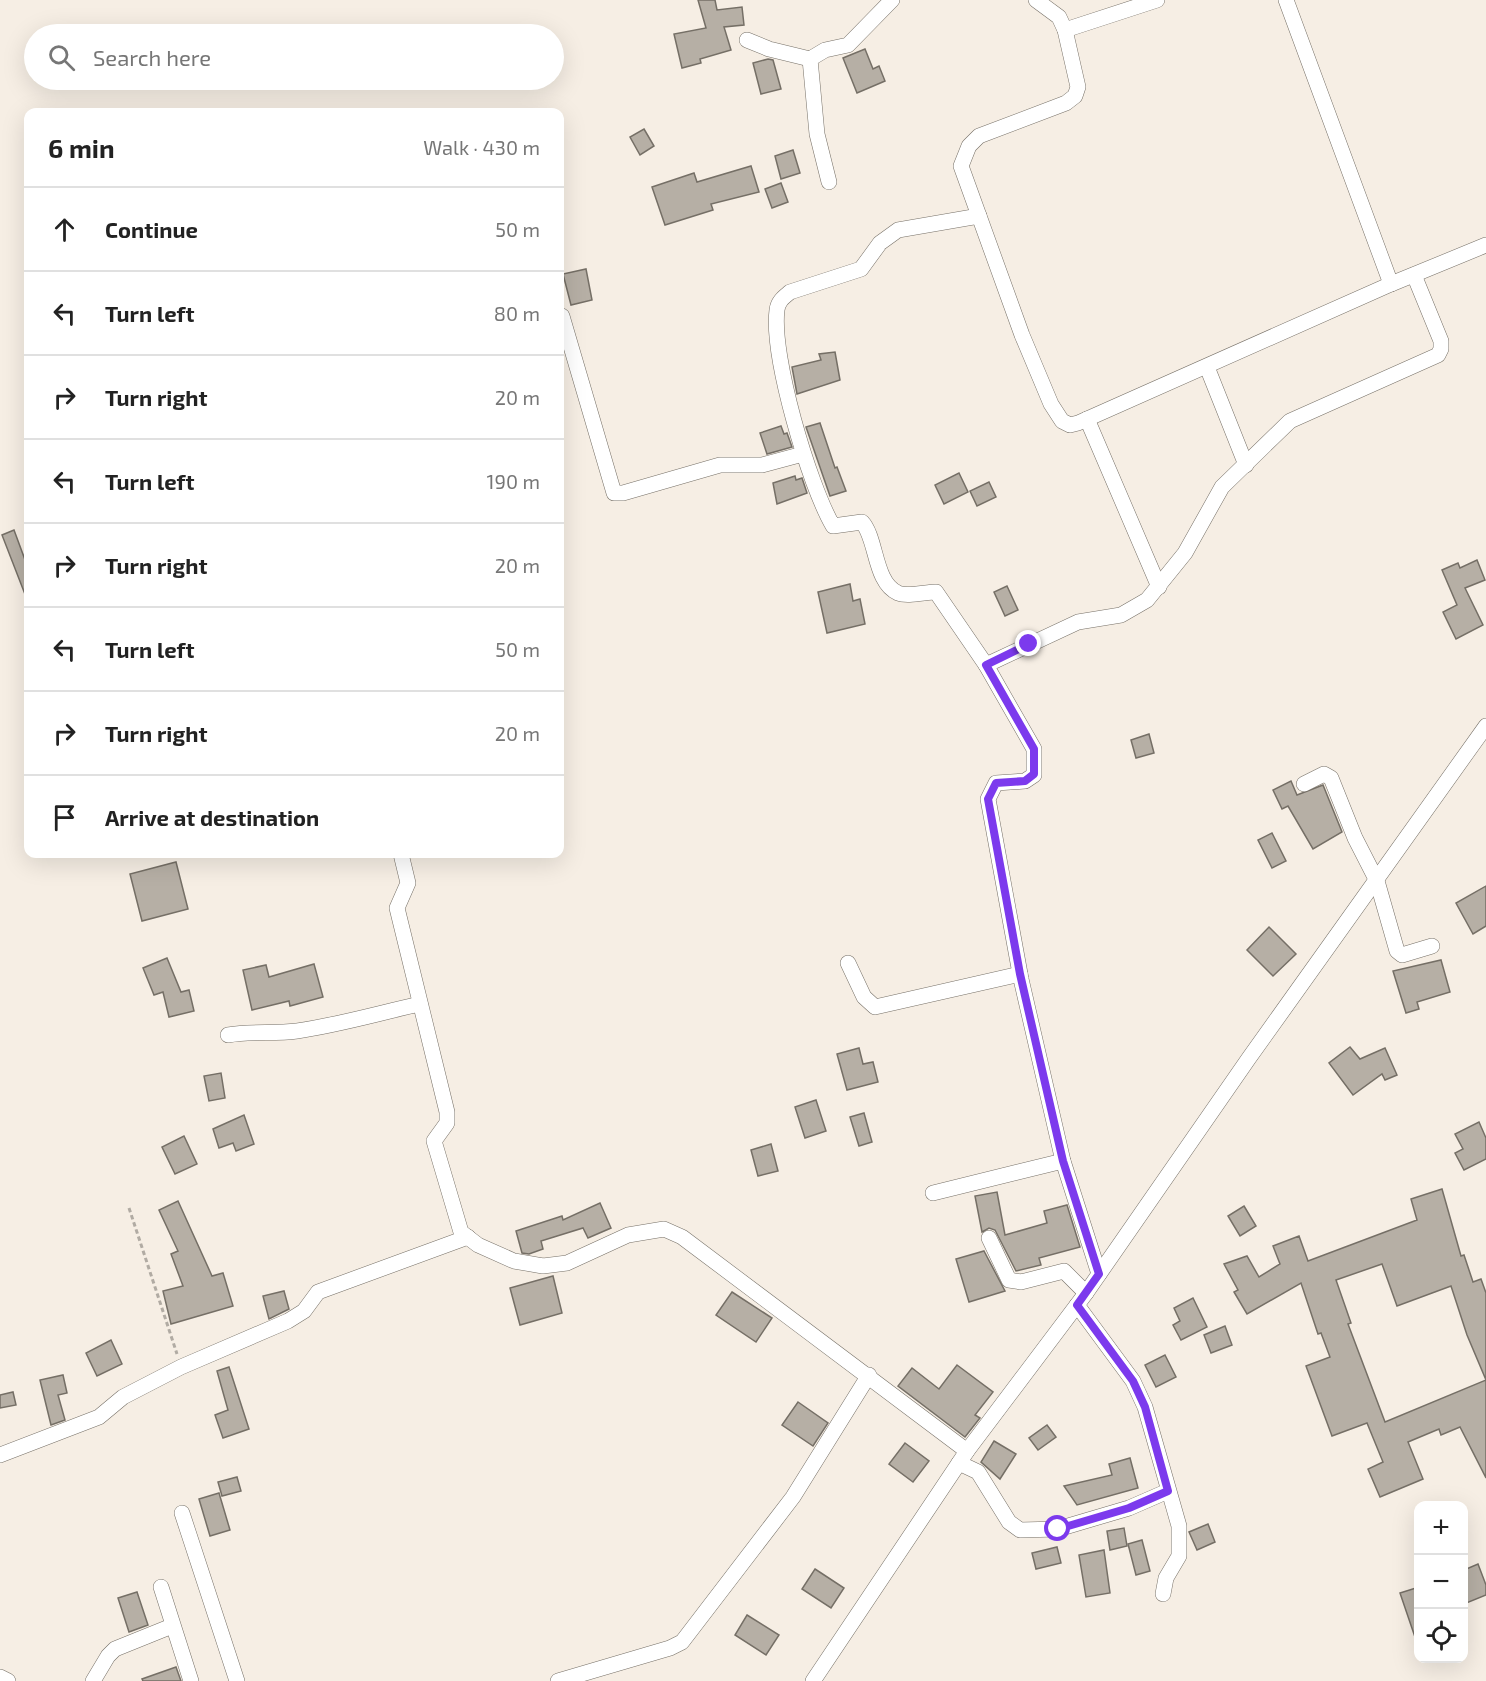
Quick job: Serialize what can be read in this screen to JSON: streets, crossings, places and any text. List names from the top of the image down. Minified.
{"page":{"search":"Search here","heading":["6 min","Walk · 430 m"],"list":[["Continue","50 m"],["Turn left","80 m"],["Turn right","20 m"],["Turn left","190 m"],["Turn right","20 m"],["Turn left","50 m"],["Turn right","20 m"],"Arrive at destination"],"map_buttons":["+","−"]}}
